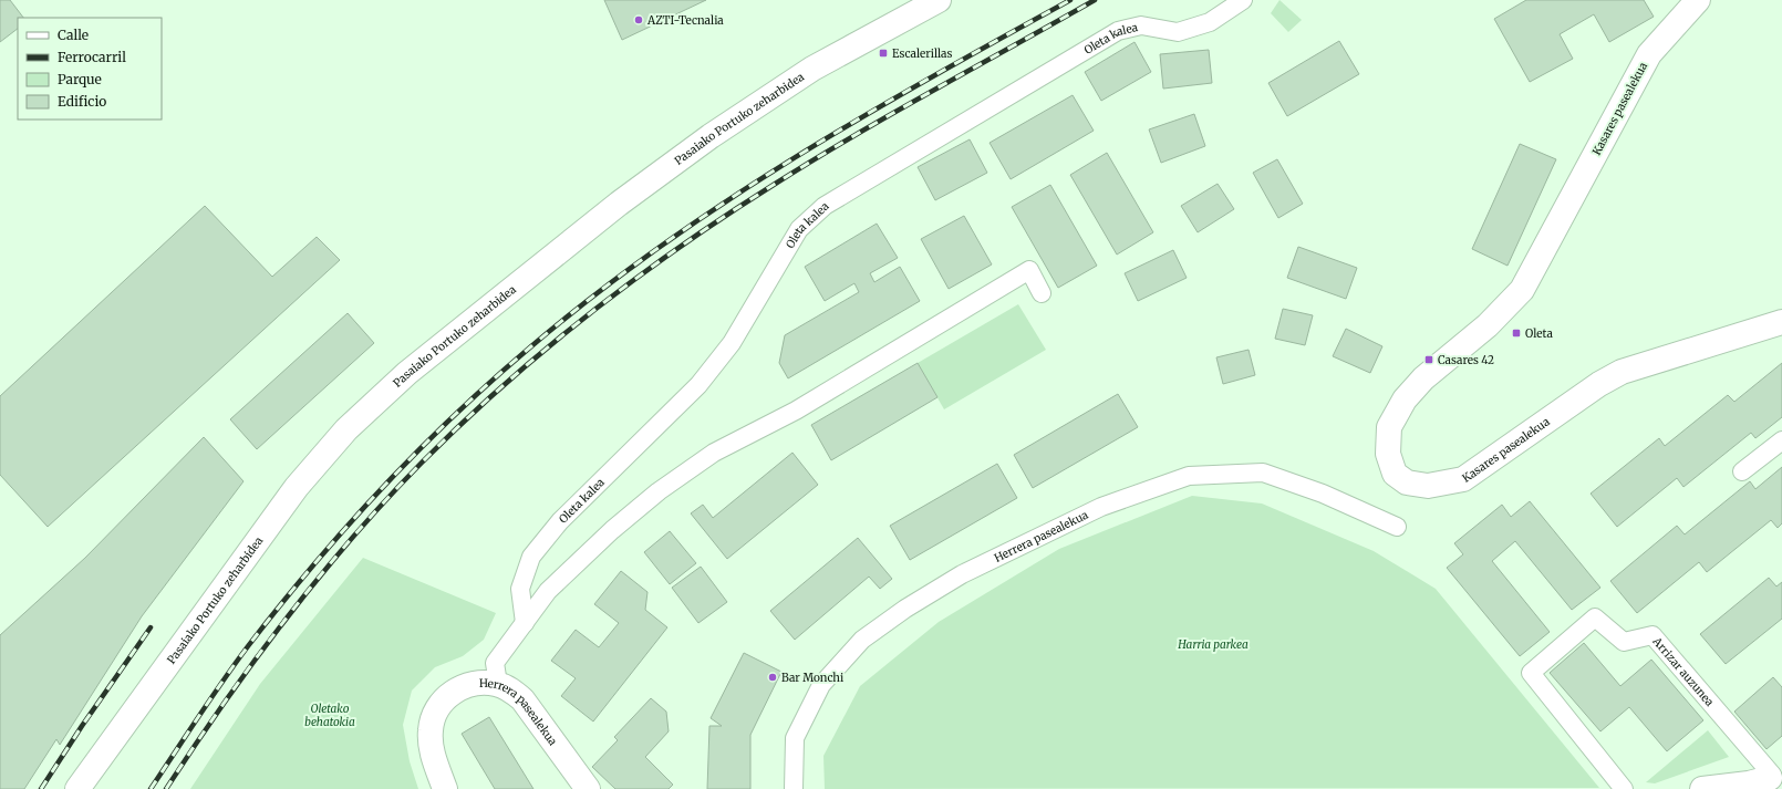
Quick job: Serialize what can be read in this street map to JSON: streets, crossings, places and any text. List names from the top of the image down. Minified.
{"streets":{"street":["Oleta kalea","Kasares pasealekua","Pasaiako Portuko zeharbidea","Herrera pasealekua","Arrizar auzunea"]},"parks":["Harria parkea","Oletako behatokia"],"places":{"other":["AZTI-Tecnalia","Bar Monchi"],"transit":["Escalerillas","Oleta","Casares 42"]},"legend":["Calle","Ferrocarril","Parque","Edificio"]}
